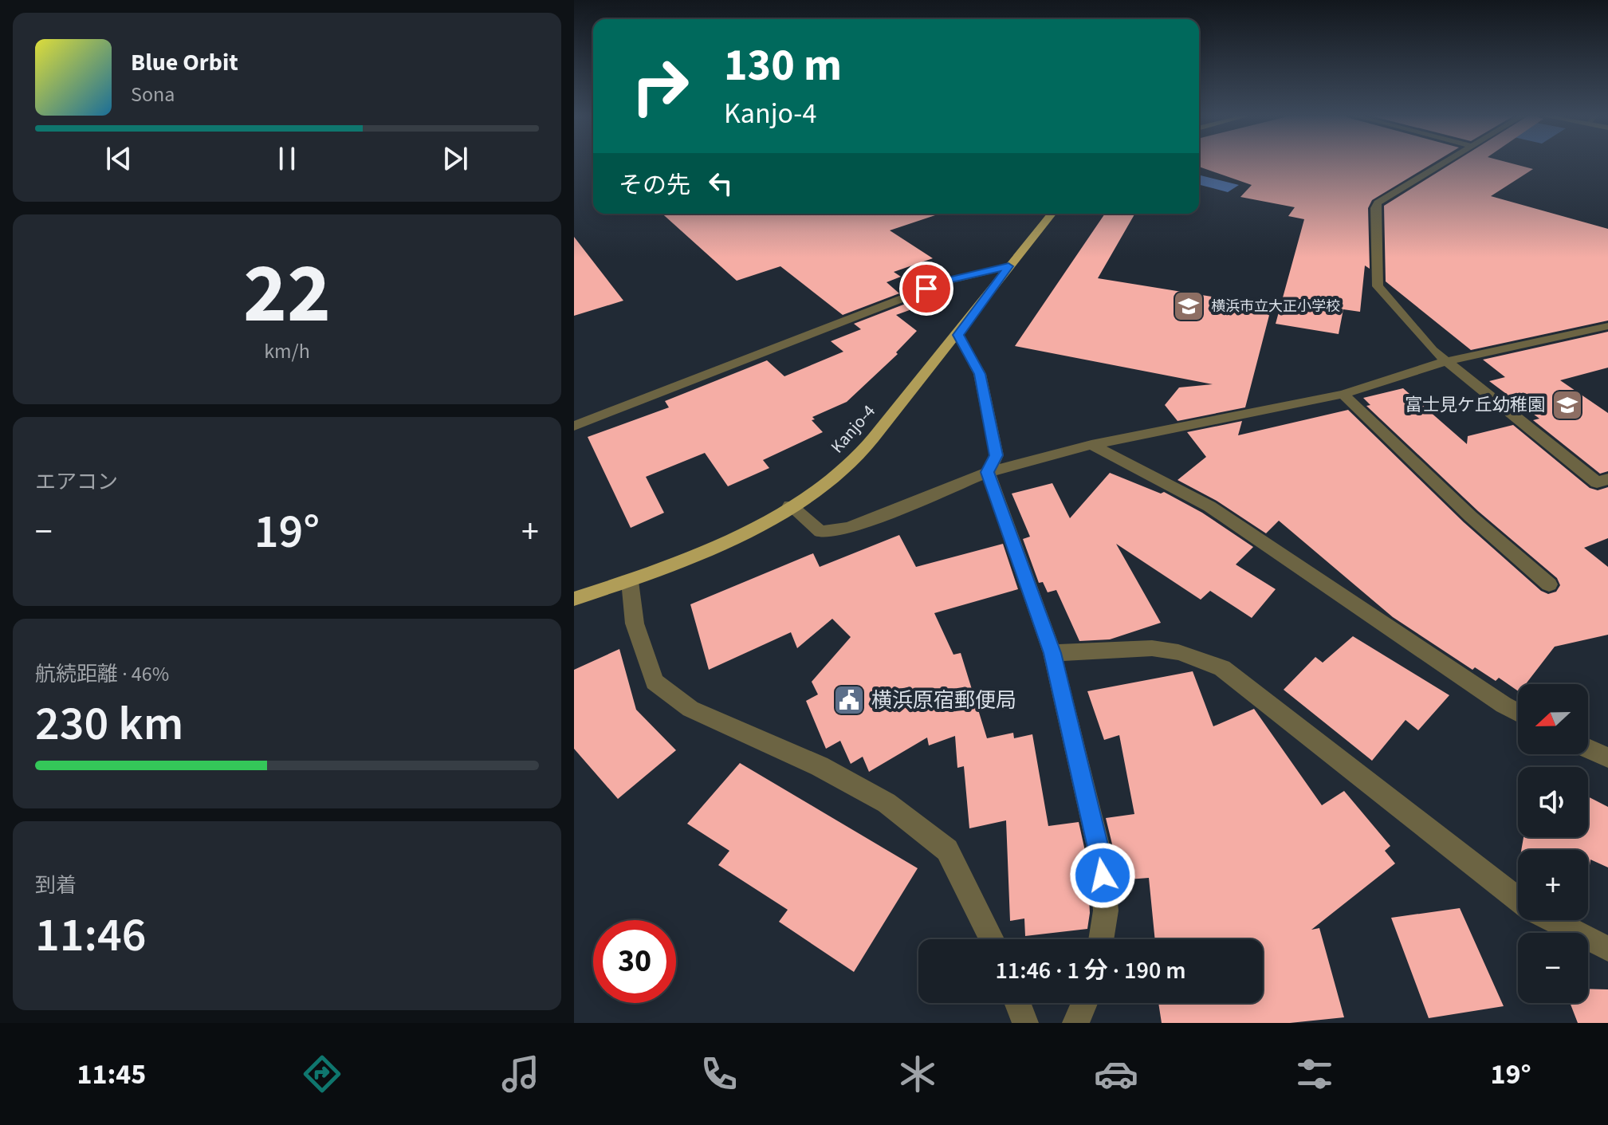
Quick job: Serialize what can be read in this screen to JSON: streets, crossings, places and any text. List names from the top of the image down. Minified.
{"streets":{"main road":["Kanjo-4"]},"places":{"school or university":["横浜市立大正小学校","富士見ケ丘幼稚園"],"public building":["横浜原宿郵便局"]},"north":"left","page":{"turn":["130 m","Kanjo-4"],"song":["Blue Orbit","Sona"],"then":"その先","tile":[["22","km/h"],"エアコン",["航続距離 · 46%","230 km"],["到着","11:46"]],"heat":["−","19°","+"],"map_buttons":["+","−"],"limit":"30","trip":"11:46 · 1 分 · 190 m","tabs":["11:45","19°"]}}
